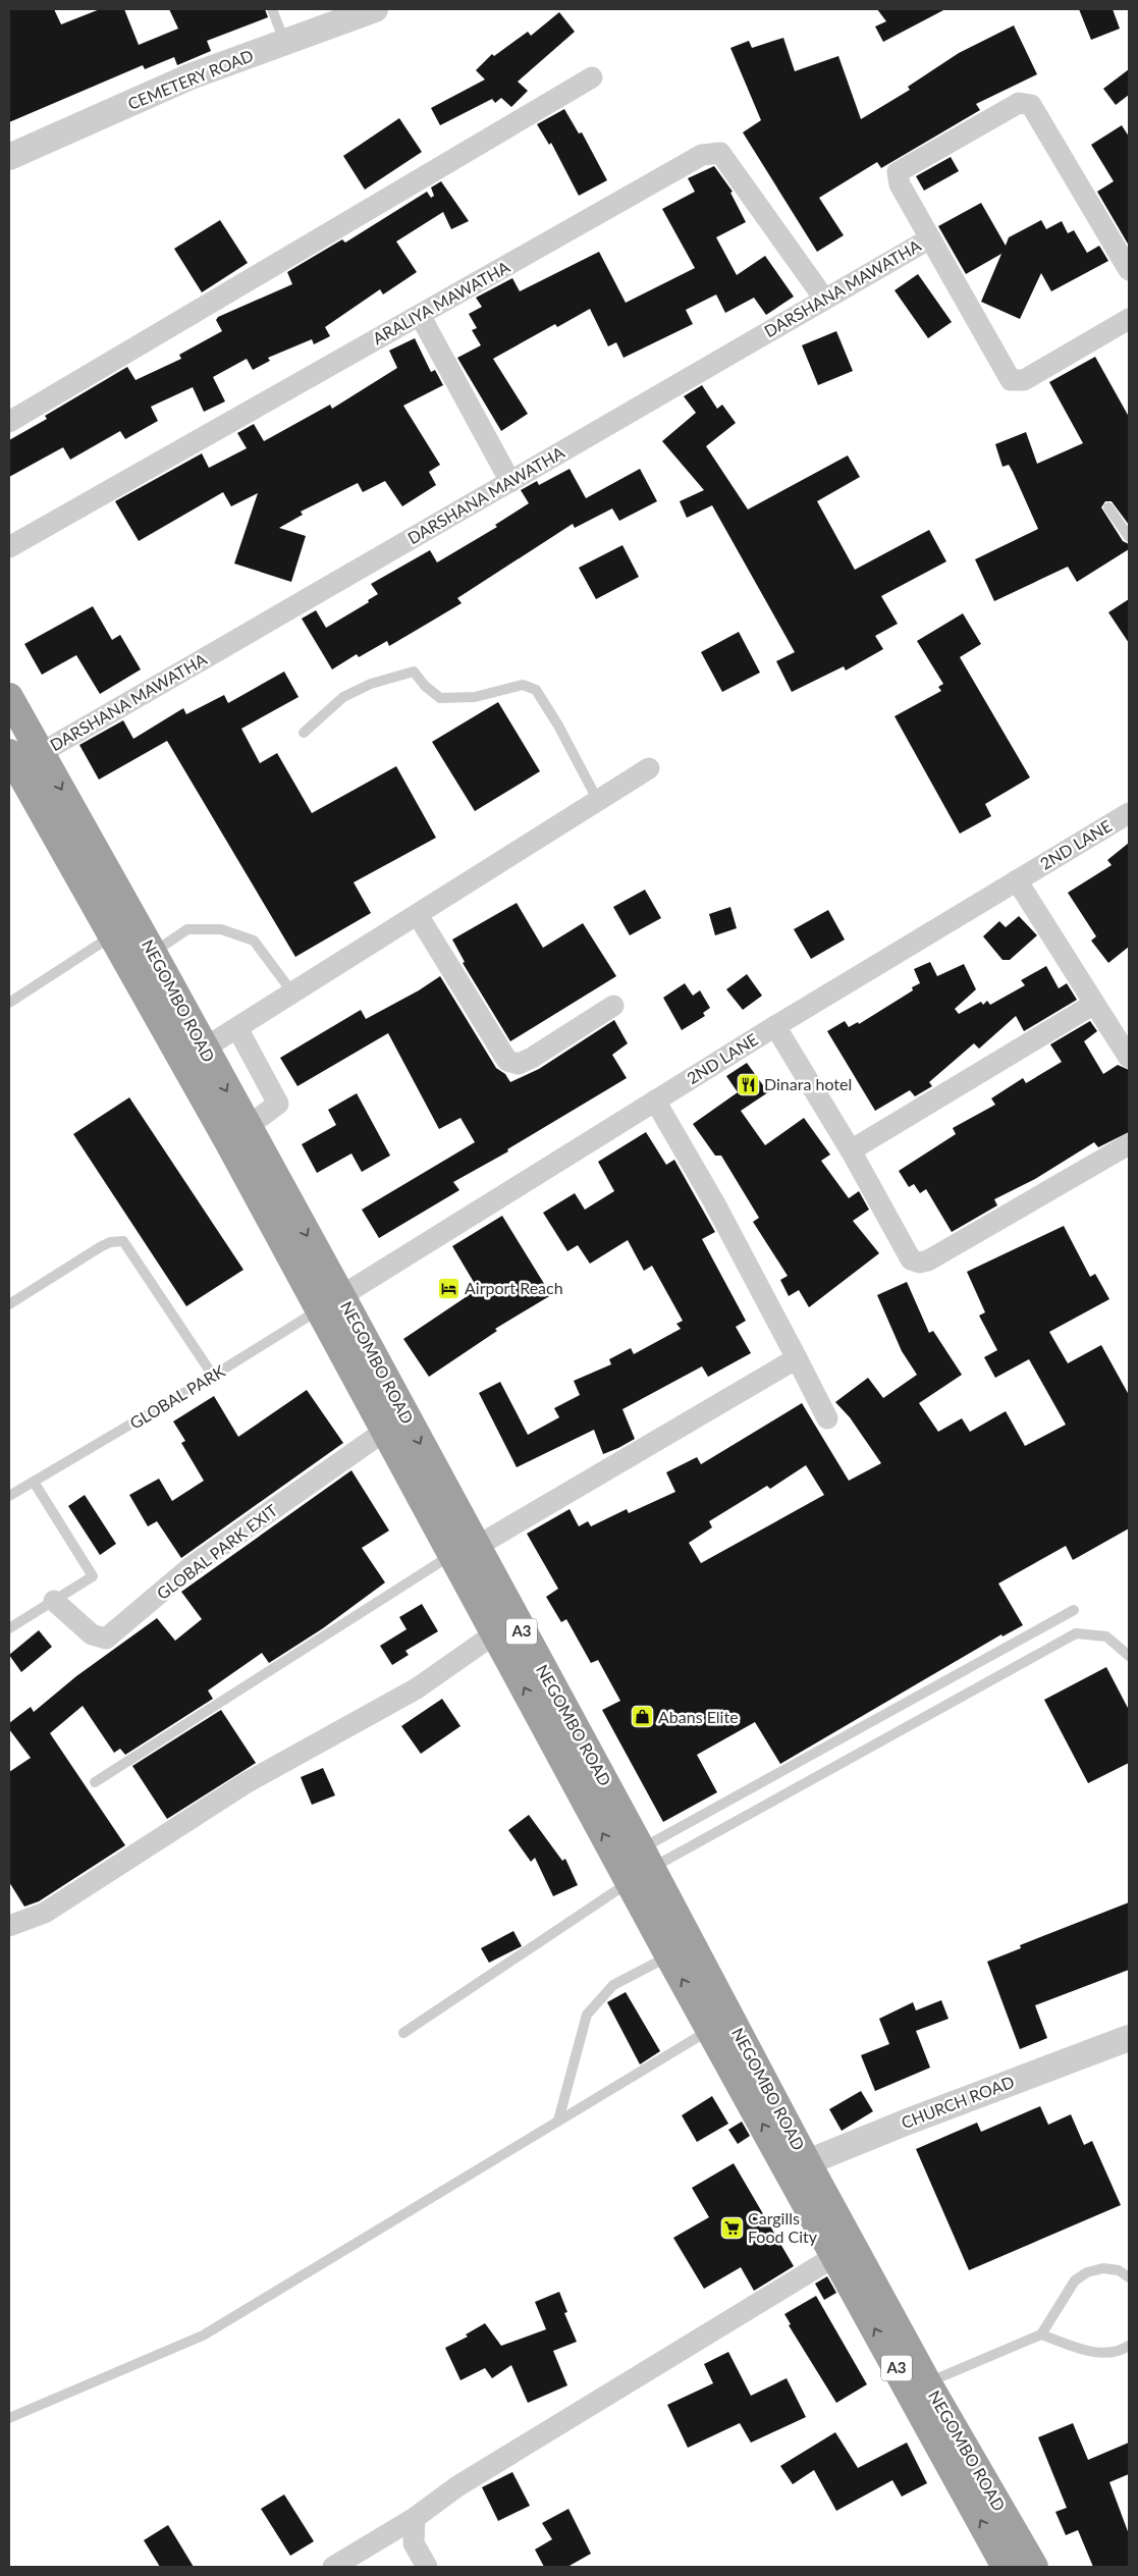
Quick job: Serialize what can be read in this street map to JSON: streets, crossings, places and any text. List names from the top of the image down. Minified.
{"streets":{"highway":["NEGOMBO ROAD","A3"],"street":["CEMETERY ROAD","DARSHANA MAWATHA","ARALIYA MAWATHA","2ND LANE","GLOBAL PARK EXIT","CHURCH ROAD"],"lane":["GLOBAL PARK"]},"crossings":[["DARSHANA MAWATHA","ARALIYA MAWATHA"],["DARSHANA MAWATHA","NEGOMBO ROAD"],["2ND LANE","NEGOMBO ROAD"],["2ND LANE","GLOBAL PARK"],["NEGOMBO ROAD","GLOBAL PARK"],["NEGOMBO ROAD","GLOBAL PARK EXIT"],["NEGOMBO ROAD","CHURCH ROAD"]],"places":{"restaurant":["Dinara hotel"],"hotel":["Airport Reach"],"shop":["Abans Elite"],"supermarket":["Cargills Food City"]}}
